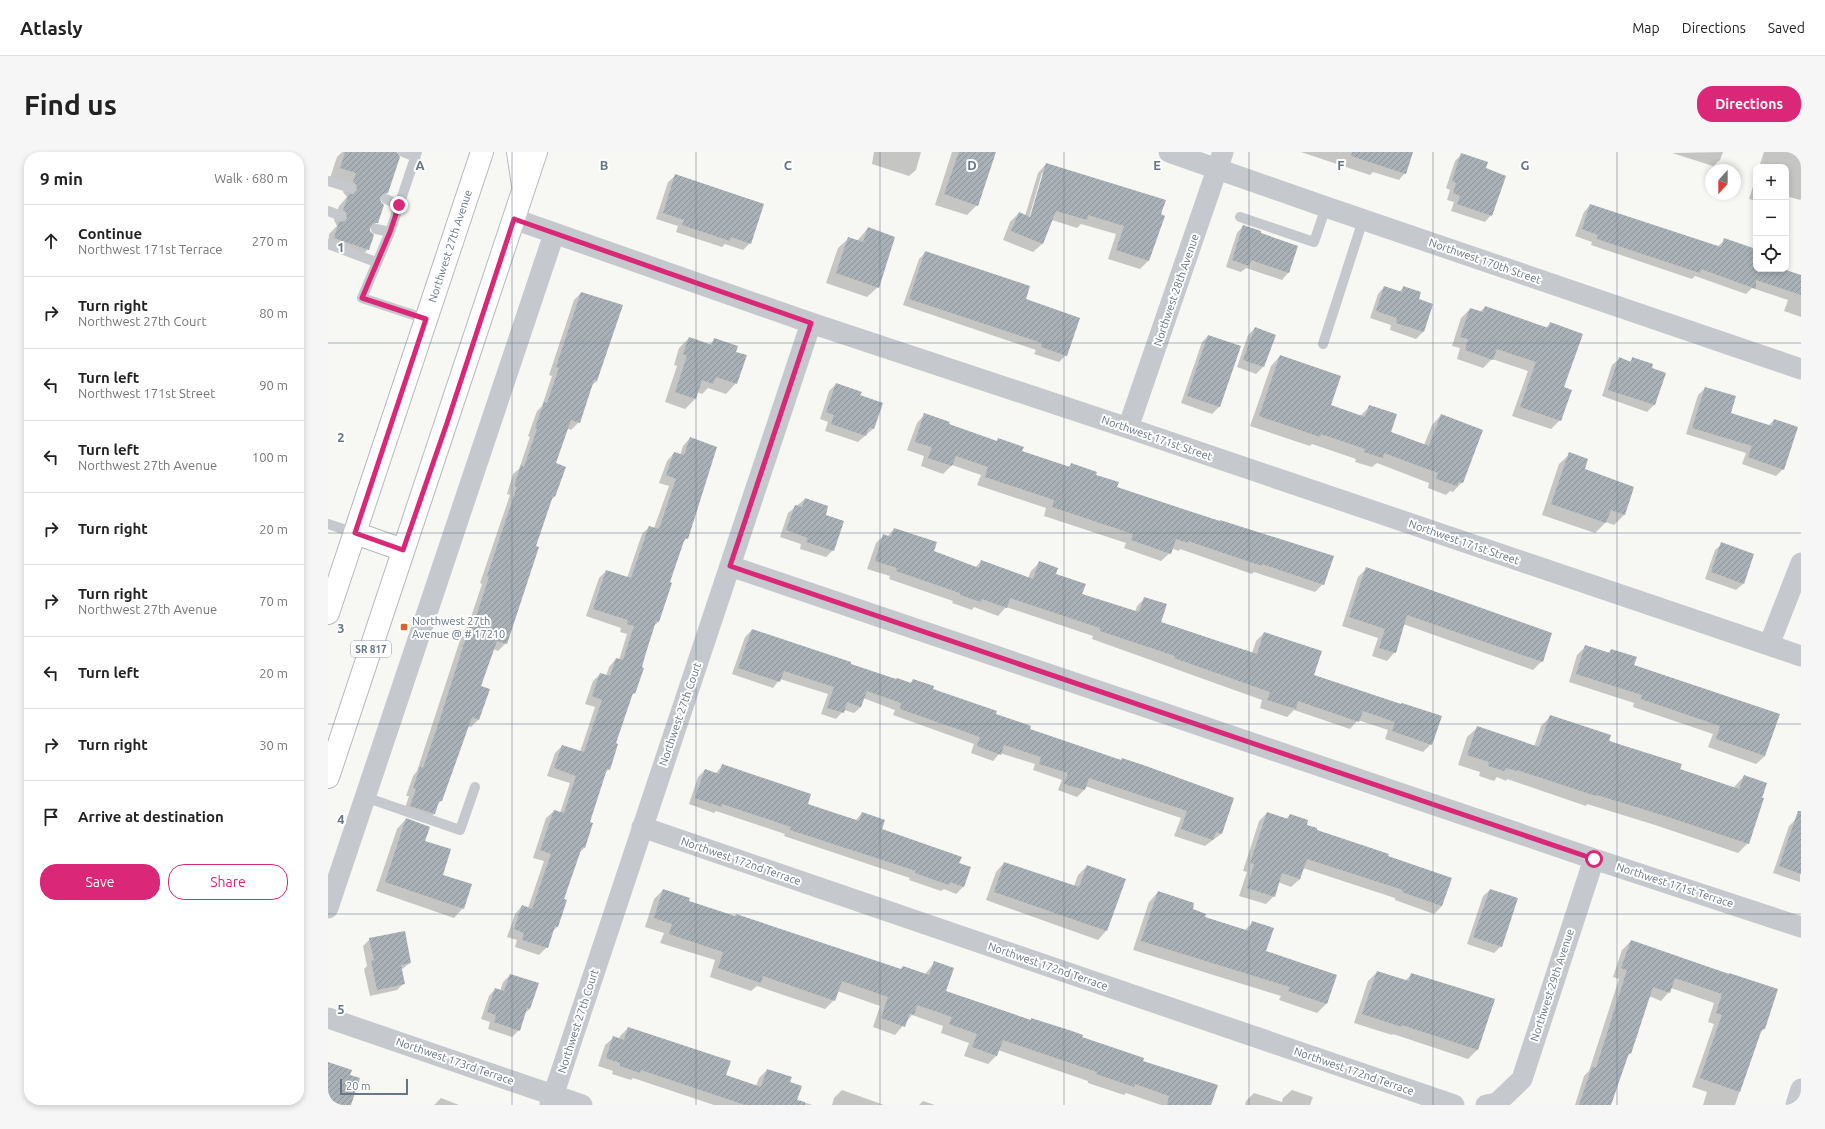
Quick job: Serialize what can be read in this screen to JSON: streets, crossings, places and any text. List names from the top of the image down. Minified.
{"streets":{"main road":["Northwest 27th Avenue","SR 817"],"street":["Northwest 170th Street","Northwest 28th Avenue","Northwest 171st Street","Northwest 27th Court","Northwest 172nd Terrace","Northwest 171st Terrace","Northwest 29th Avenue","Northwest 173rd Terrace"]},"crossings":[["Northwest 170th Street","Northwest 28th Avenue"],["Northwest 28th Avenue","Northwest 171st Street"],["Northwest 171st Street","SR 817"],["Northwest 171st Street","Northwest 27th Court"],["Northwest 27th Court","Northwest 172nd Terrace"],["Northwest 27th Court","Northwest 171st Terrace"],["Northwest 27th Court","Northwest 173rd Terrace"],["Northwest 171st Terrace","Northwest 29th Avenue"]],"places":{"transit":["Northwest 27th Avenue @ # 17210"]},"scale_bar":"20 m","north":"bottom","page":{"header":"Atlasly","nav":["Map","Directions","Saved"],"buttons":["Directions",["Save","Share"]],"title":"Find us","heading":["9 min","Walk · 680 m"],"map_buttons":["+","−"],"list":[["Continue","Northwest 171st Terrace","270 m"],["Turn right","Northwest 27th Court","80 m"],["Turn left","Northwest 171st Street","90 m"],["Turn left","Northwest 27th Avenue","100 m"],["Turn right","20 m"],["Turn right","Northwest 27th Avenue","70 m"],["Turn left","20 m"],["Turn right","30 m"],"Arrive at destination"],"scale":"20 m"},"grid":{"columns":["A","B","C","D","E","F","G"],"rows":["1","2","3","4","5"]}}
